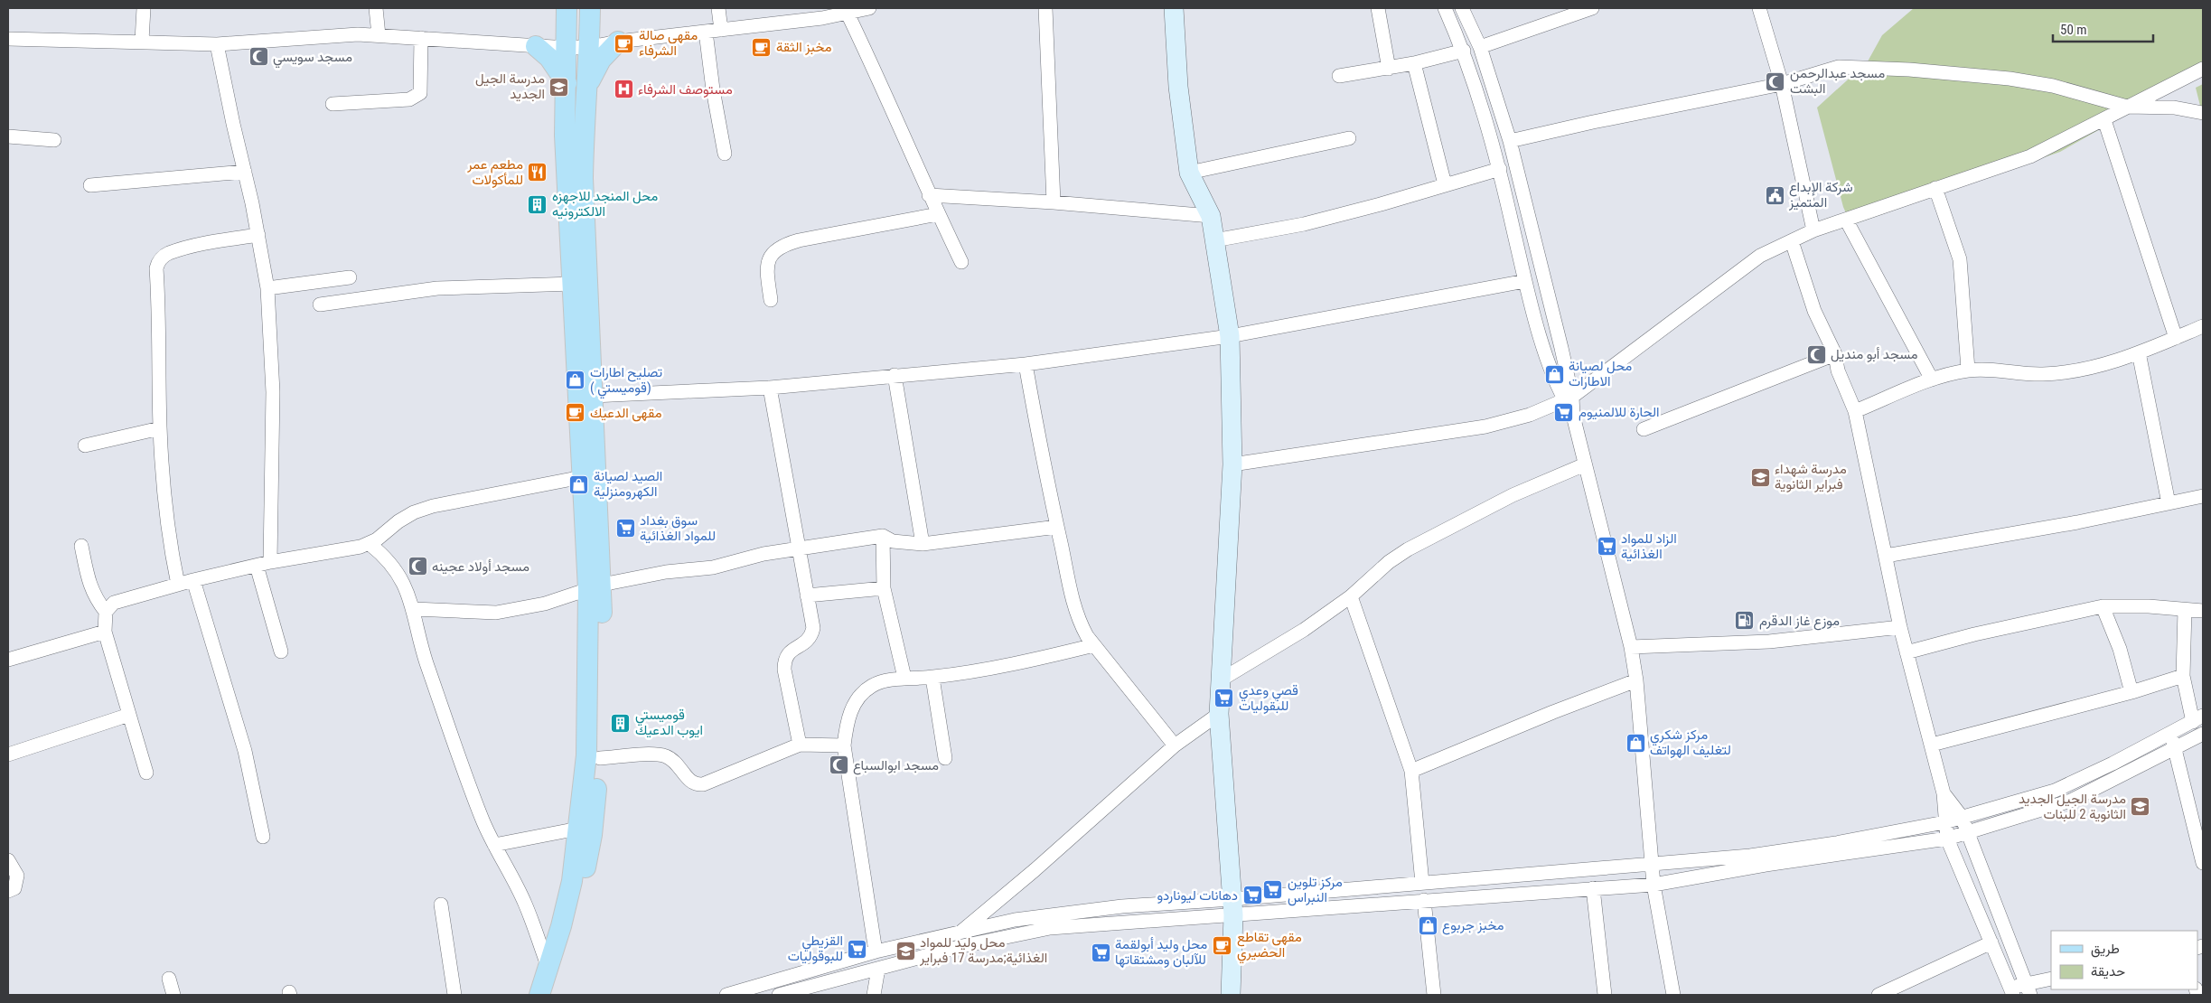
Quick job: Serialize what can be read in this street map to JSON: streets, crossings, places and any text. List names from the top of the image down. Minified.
{"places":{"cafe":["مقهى صالة الشرفاء","مخبز الثقة","مقهى الدعيك","مقهى تقاطع الحضيري"],"mosque":["مسجد سويسي","مسجد عبدالرحمن البشت","مسجد أبو منديل","مسجد أولاد عجينه","مسجد ابوالسباع"],"school or university":["مدرسة الجيل الجديد","مدرسة شهداء فبراير الثانوية","مدرسة الجيل الجديد الثانوية 2 للبنات","محل وليد للمواد الغذائية;مدرسة 17 فبراير"],"hospital":["مستوصف الشرفاء"],"restaurant":["مطعم عمر للمأكولات"],"public building":["شركة الإبداع المتميز"],"building":["محل المنجد للاجهزه الالكترونيه","قوميستي ايوب الدعيك"],"shop":["محل لصيانة الاطارات","تصليح اطارات ( قوميستي)","الصيد لصيانة الكهرومنزلية","مركز شكري لتغليف الهواتف","مخبز جربوع"],"supermarket":["الحارة للالمنيوم","سوق بغداد للمواد الغذائية","الزاد للمواد الغذائية","قصي وعدي للبقوليات","مركز تلوين النبراس","دهانات ليوناردو","القزيطي للبوقوليات","محل وليد أبولقمة للآلبان ومشتقاتها"],"fuel station":["موزع غاز الدقرم"]},"legend":["طريق","حديقة"],"scale_bar":"50 m"}
